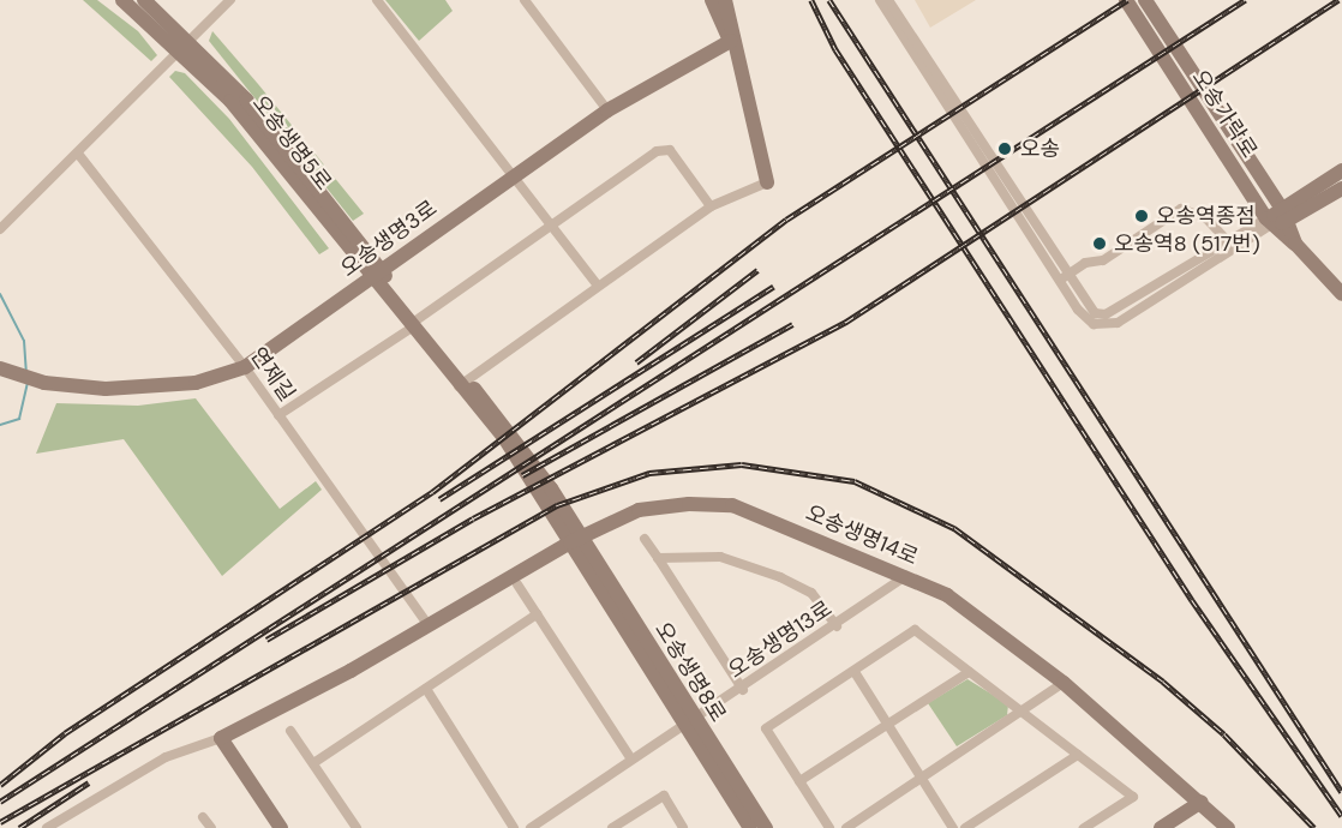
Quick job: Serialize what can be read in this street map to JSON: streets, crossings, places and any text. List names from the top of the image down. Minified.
{"streets":{"street":["오송가락로","오송생명5로","오송생명3로","연제길","오송생명14로","오송생명13로","오송생명8로"]},"crossings":[["오송생명5로","오송생명3로"],["오송생명5로","오송생명8로"],["오송생명3로","연제길"],["연제길","오송생명14로"],["오송생명14로","오송생명13로"],["오송생명14로","오송생명8로"],["오송생명13로","오송생명8로"]],"places":["오송","오송역종점","오송역8 (517번)"]}
